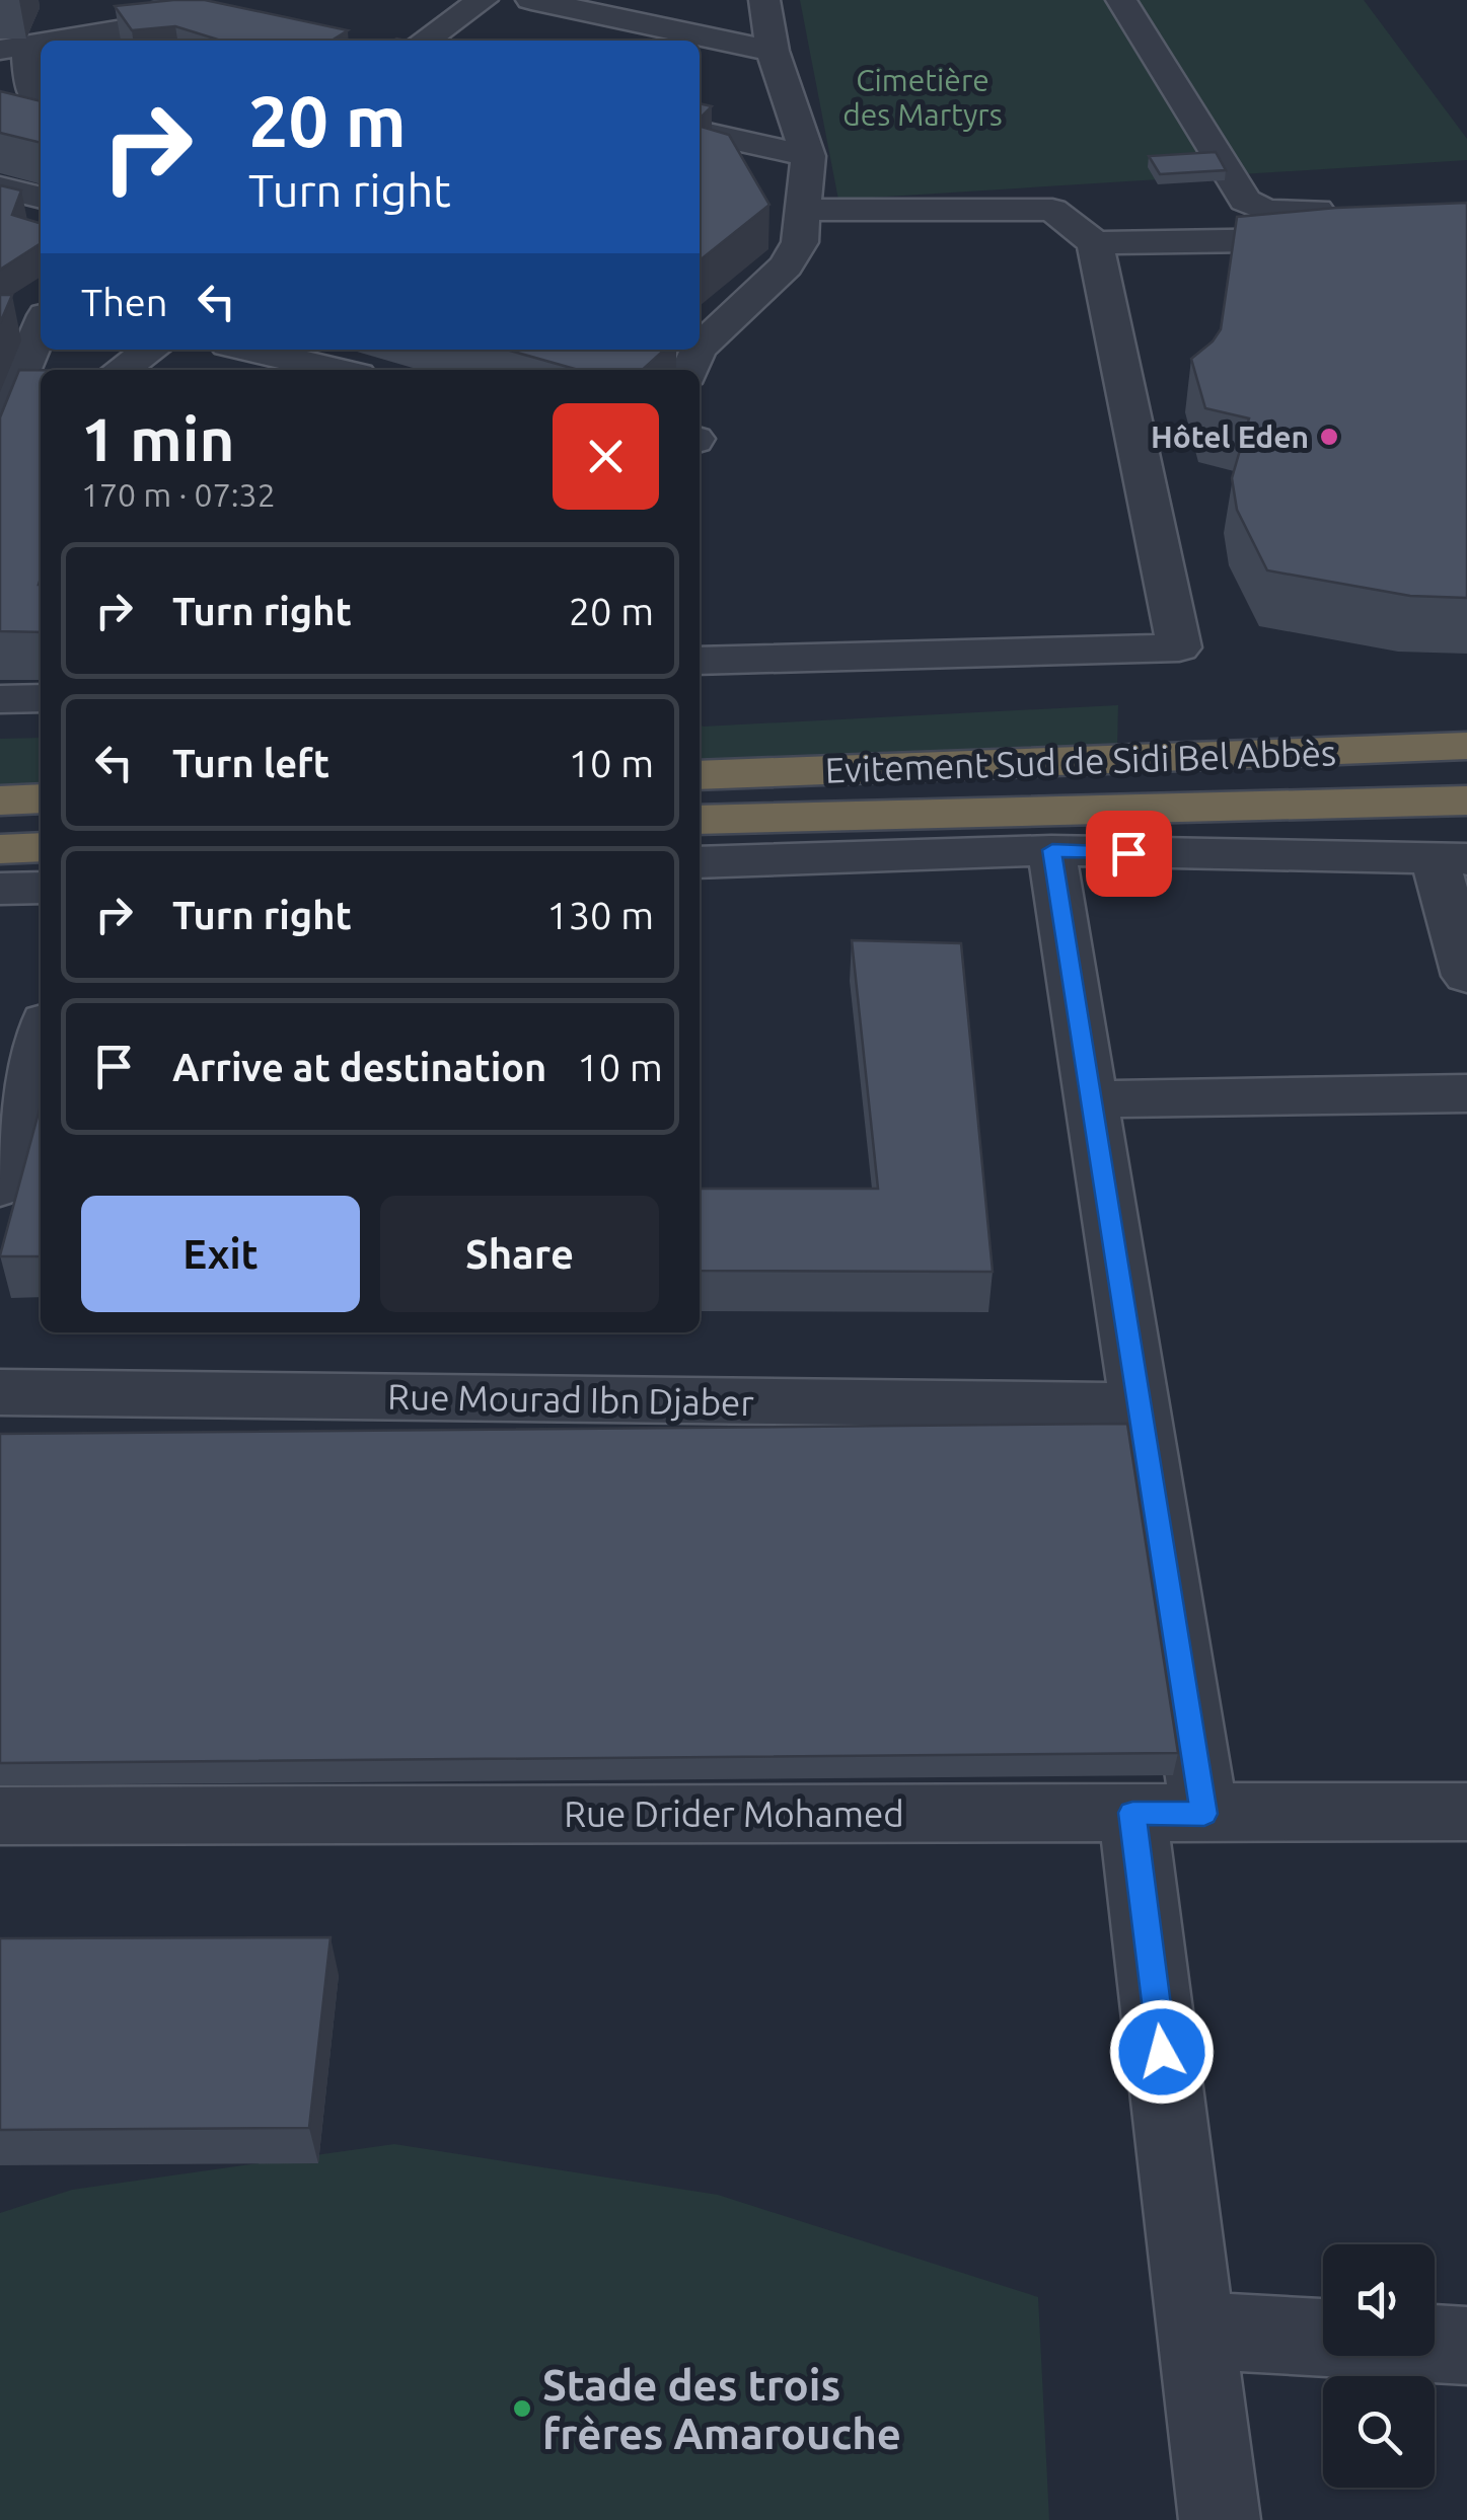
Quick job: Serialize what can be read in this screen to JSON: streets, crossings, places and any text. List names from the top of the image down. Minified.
{"streets":{"highway":["Evitement Sud de Sidi Bel Abbès"],"street":["Rue Mourad Ibn Djaber","Rue Drider Mohamed"]},"parks":["Cimetière des Martyrs"],"places":["Hôtel Eden","Stade des trois frères Amarouche"],"page":{"turn":["20 m","Turn right"],"then":"Then","heading":["1 min","170 m · 07:32"],"list":[{"name":"Turn right","value":"20 m"},{"name":"Turn left","value":"10 m"},{"name":"Turn right","value":"130 m"},{"name":"Arrive at destination","value":"10 m"}],"buttons":["Exit","Share"]}}
